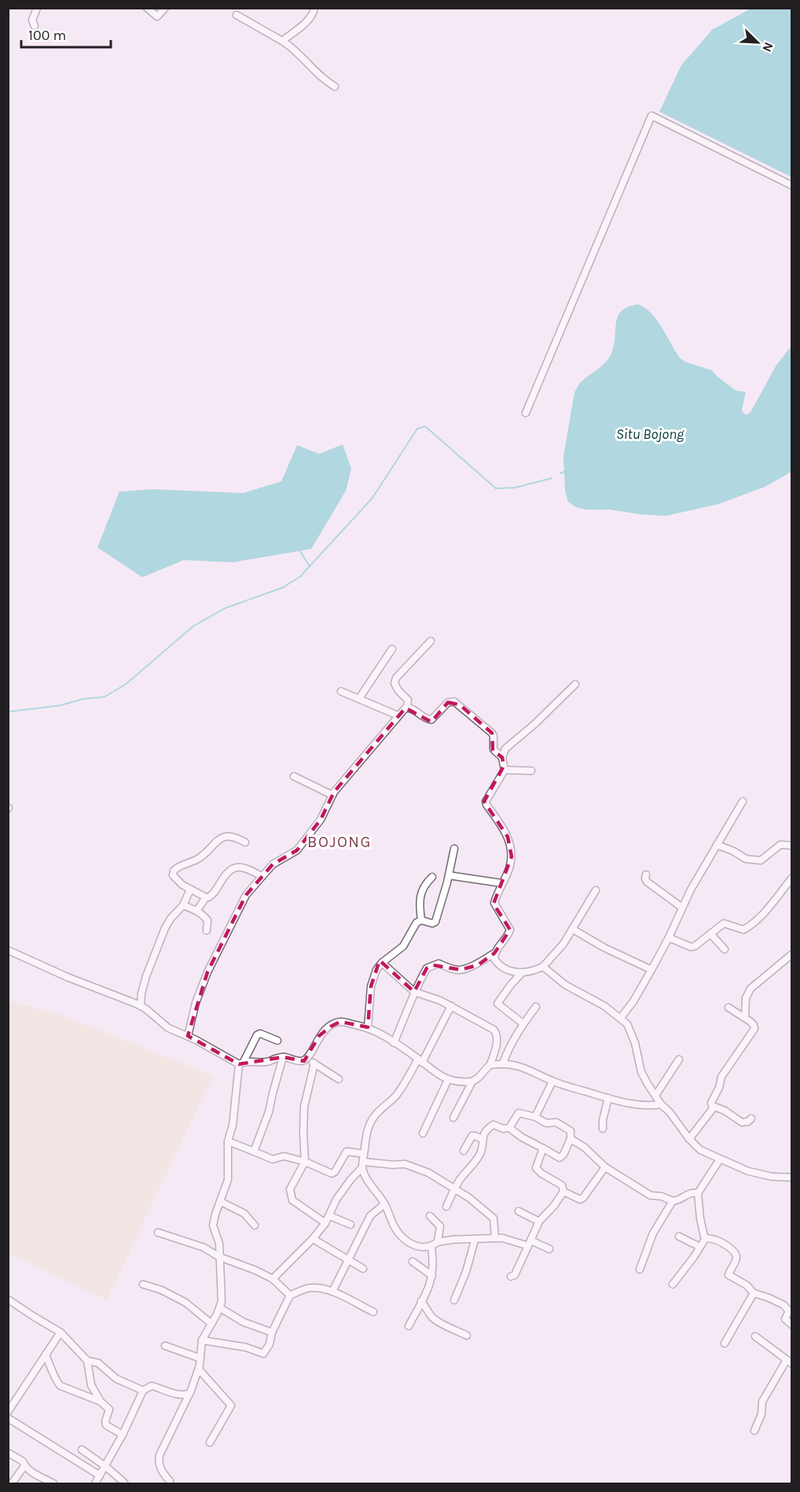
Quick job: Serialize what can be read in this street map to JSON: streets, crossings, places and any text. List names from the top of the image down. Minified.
{"districts":["BOJONG"],"water":["Situ Bojong"],"scale_bar":"100 m","north":"bottom right"}
